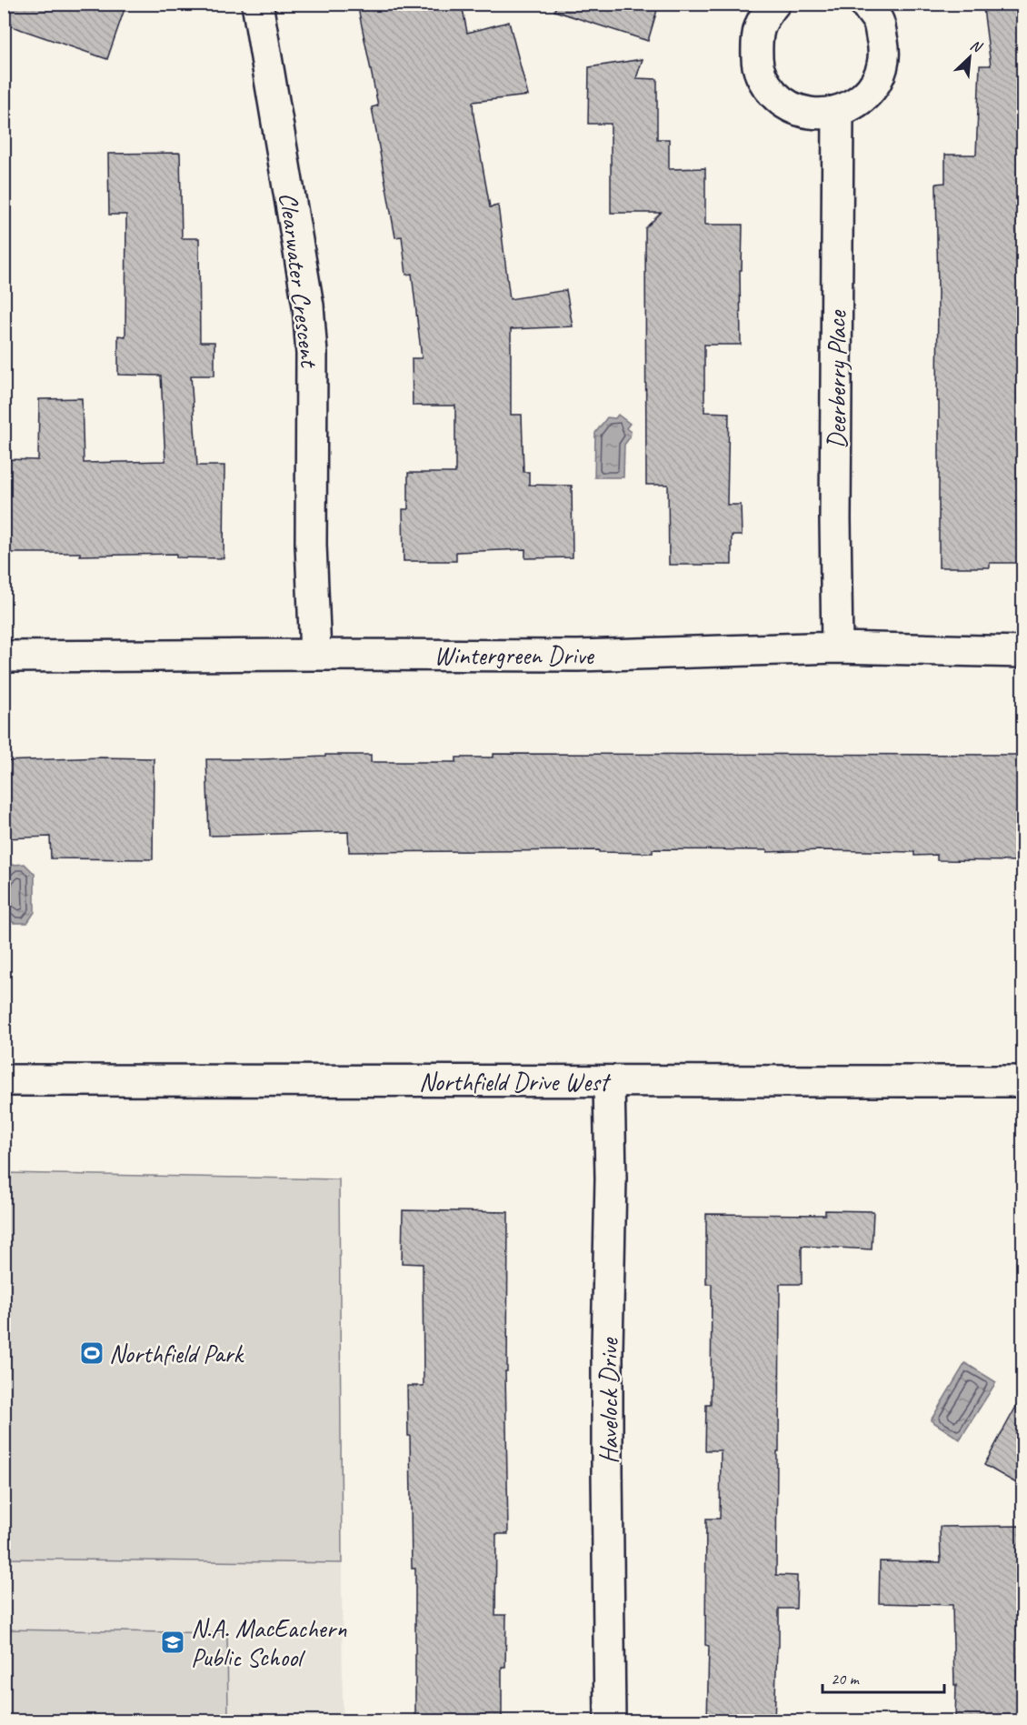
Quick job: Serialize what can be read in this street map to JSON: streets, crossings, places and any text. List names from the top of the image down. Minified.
{"streets":{"street":["Clearwater Crescent","Deerberry Place","Wintergreen Drive","Northfield Drive West","Havelock Drive"]},"crossings":[["Clearwater Crescent","Wintergreen Drive"],["Deerberry Place","Wintergreen Drive"],["Northfield Drive West","Havelock Drive"]],"places":{"sports":["Northfield Park"],"school or university":["N.A. MacEachern Public School"]},"scale_bar":"20 m","north":"top right"}
